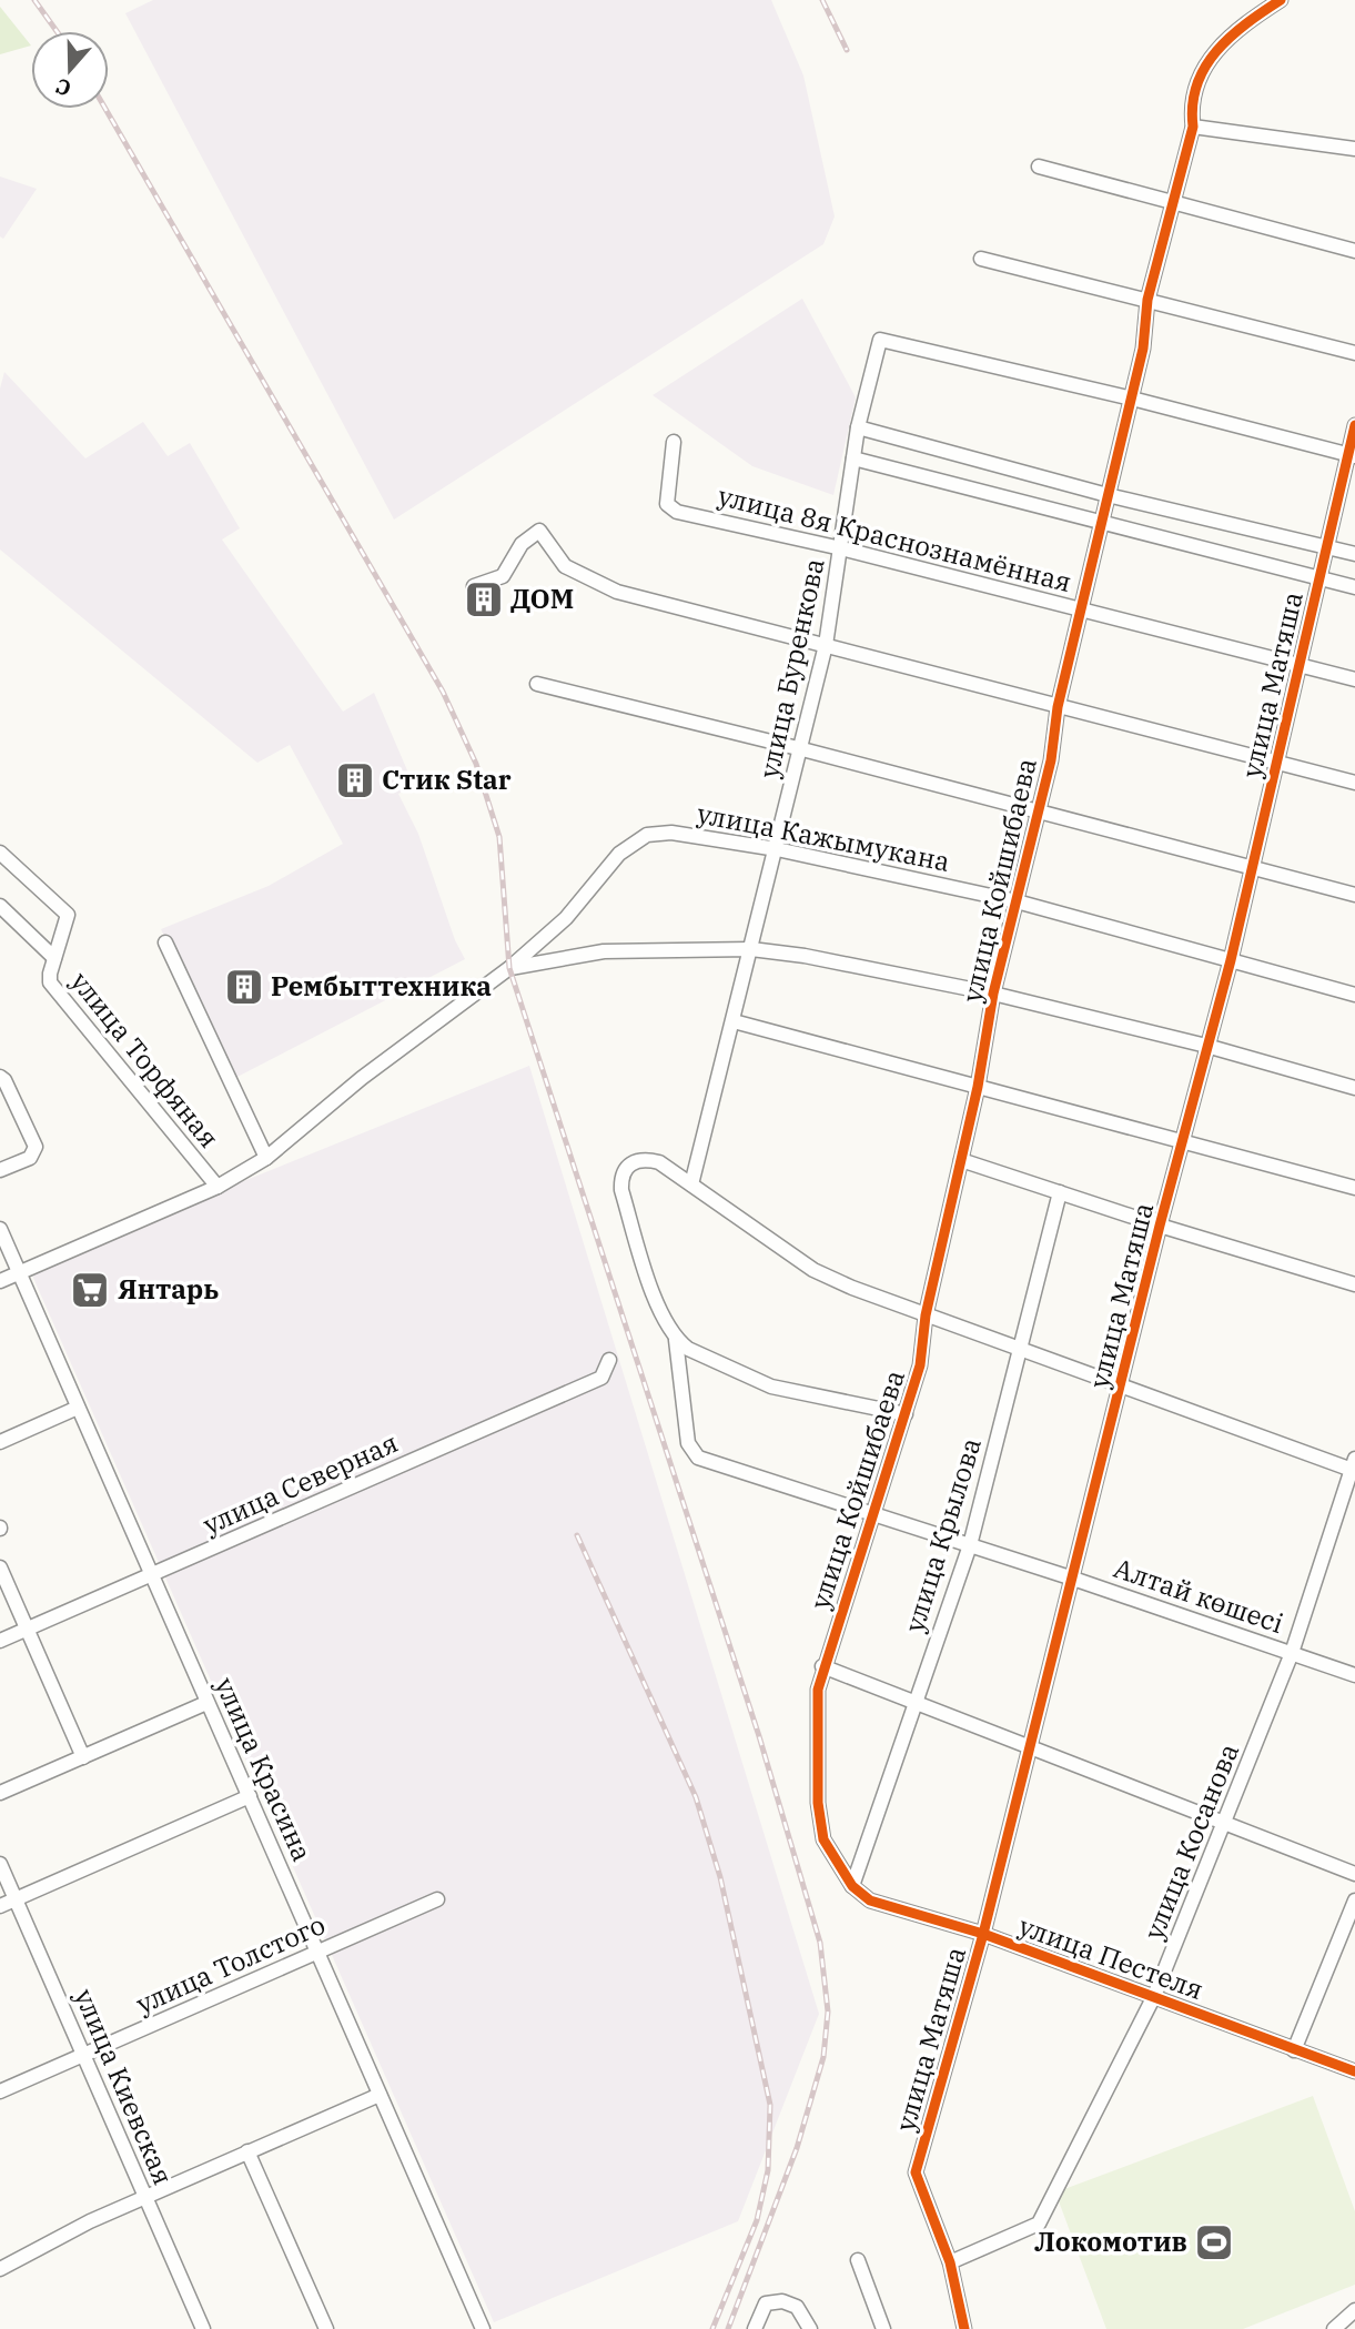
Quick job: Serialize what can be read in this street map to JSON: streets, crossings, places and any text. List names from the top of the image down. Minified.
{"streets":{"street":["улица 8я Краснознамённая","улица Буренкова","улица Матяша","улица Кажымукана","улица Койшибаева","улица Торфяная","улица Северная","улица Крылова","Алтай көшесі","улица Красина","улица Косанова","улица Пестеля","улица Толстого","улица Киевская"]},"crossings":[["улица 8я Краснознамённая","улица Буренкова"],["улица 8я Краснознамённая","улица Матяша"],["улица 8я Краснознамённая","улица Койшибаева"],["улица Буренкова","улица Кажымукана"],["улица Буренкова","улица Койшибаева"],["улица Матяша","улица Кажымукана"],["улица Матяша","Алтай көшесі"],["улица Матяша","улица Косанова"],["улица Матяша","улица Пестеля"],["улица Кажымукана","улица Койшибаева"],["улица Койшибаева","улица Крылова"],["улица Койшибаева","Алтай көшесі"],["улица Койшибаева","улица Пестеля"],["улица Северная","улица Красина"],["улица Крылова","Алтай көшесі"],["улица Крылова","улица Пестеля"],["Алтай көшесі","улица Косанова"],["улица Красина","улица Толстого"],["улица Косанова","улица Пестеля"],["улица Толстого","улица Киевская"]],"places":{"building":["ДОМ","Стик Star","Рембыттехника"],"supermarket":["Янтарь"],"sports":["Локомотив"]},"north":"bottom"}
